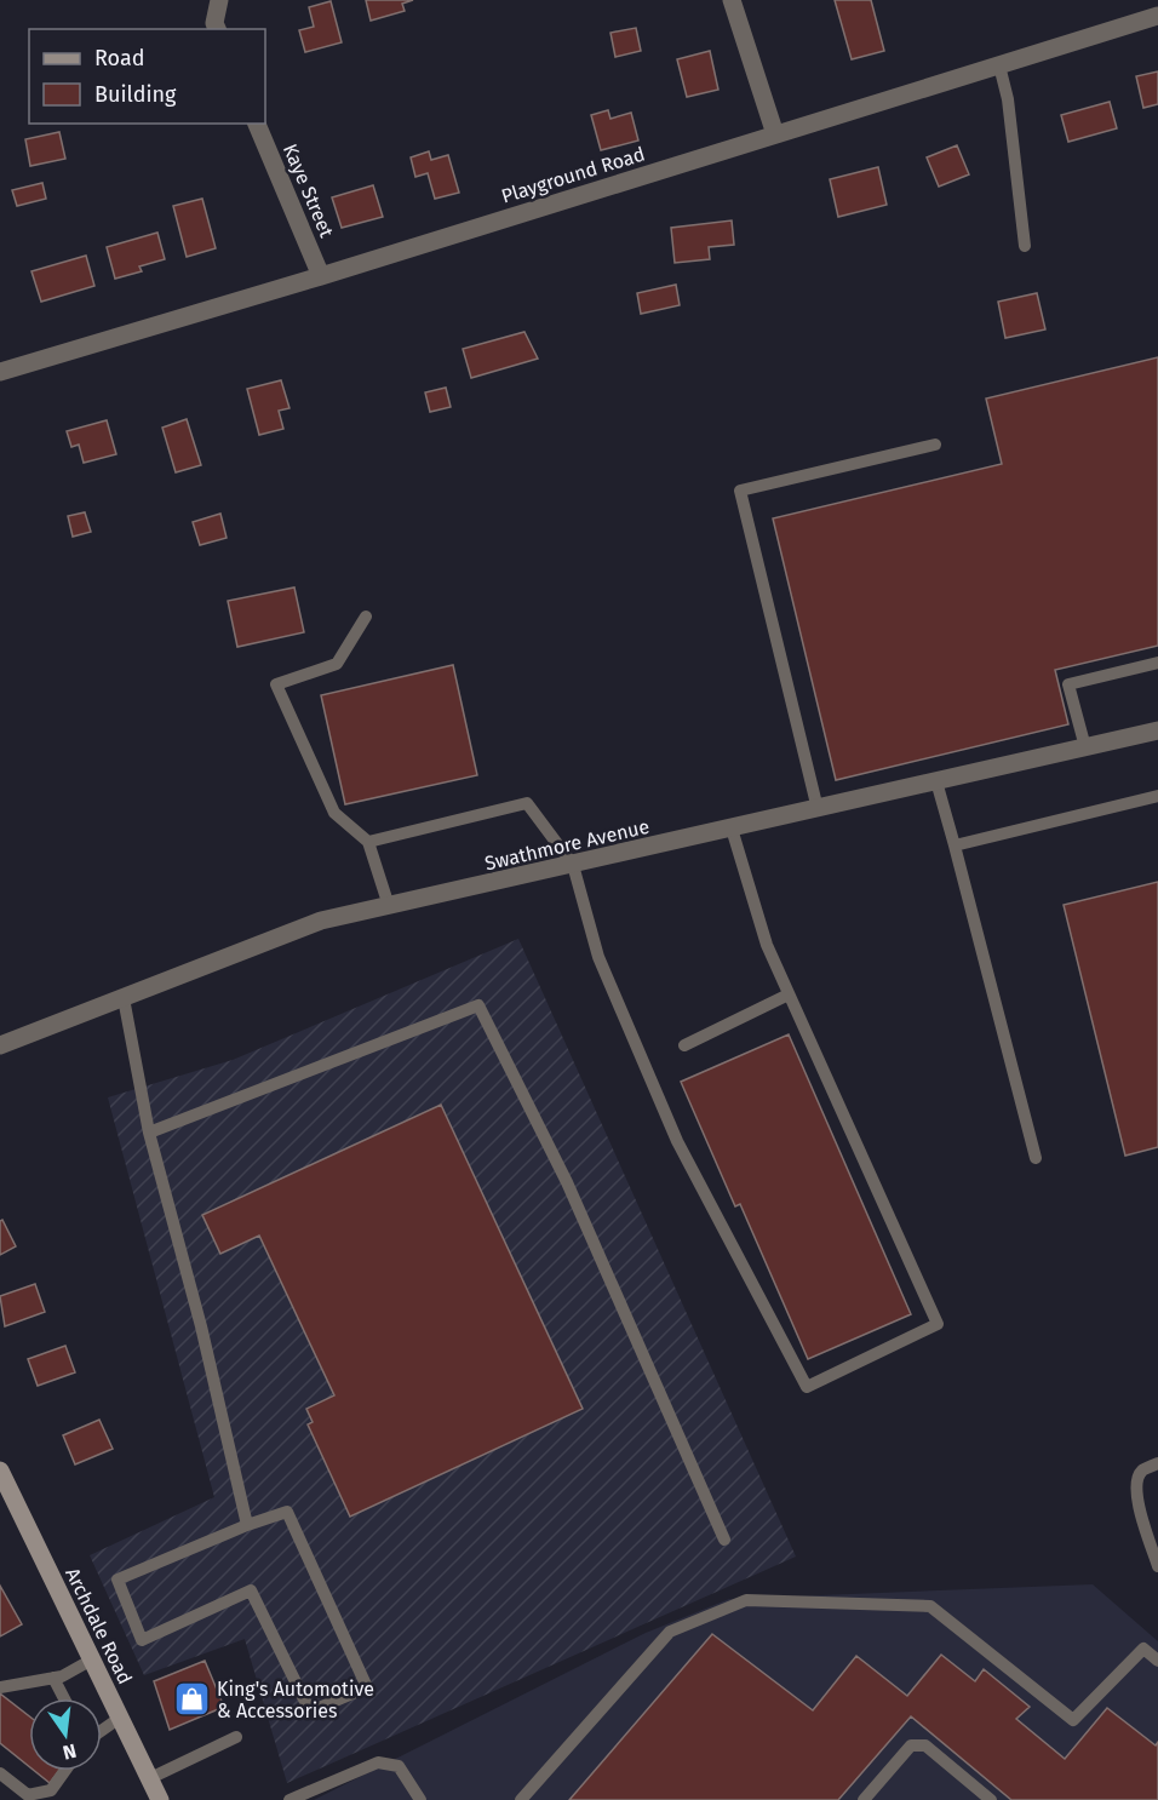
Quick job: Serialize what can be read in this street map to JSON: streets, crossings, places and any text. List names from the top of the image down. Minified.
{"streets":{"main road":["Archdale Road"],"street":["Playground Road","Kaye Street","Swathmore Avenue"]},"crossings":[["Playground Road","Kaye Street"]],"places":{"shop":["King's Automotive & Accessories"]},"legend":["Road","Building"],"north":"bottom"}
